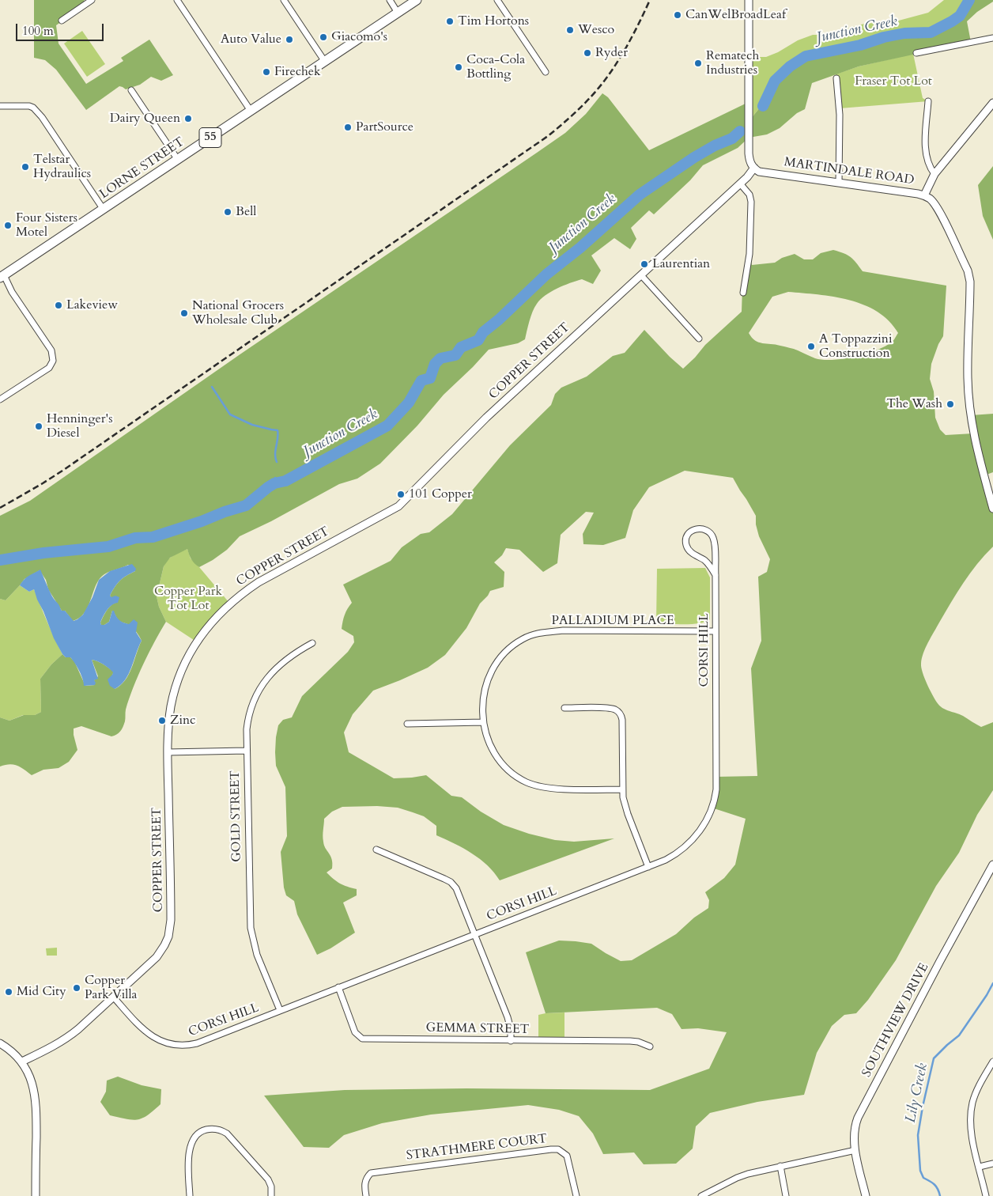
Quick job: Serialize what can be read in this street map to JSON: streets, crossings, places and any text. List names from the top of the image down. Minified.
{"streets":{"main road":["55","LORNE STREET"],"street":["MARTINDALE ROAD","COPPER STREET","PALLADIUM PLACE","CORSI HILL","GOLD STREET","SOUTHVIEW DRIVE","GEMMA STREET","STRATHMERE COURT"]},"crossings":[["MARTINDALE ROAD","COPPER STREET"],["COPPER STREET","CORSI HILL"],["PALLADIUM PLACE","CORSI HILL"],["CORSI HILL","GOLD STREET"],["CORSI HILL","GEMMA STREET"]],"water":["Junction Creek","Lily Creek"],"parks":["Fraser Tot Lot","Copper Park Tot Lot"],"places":["CanWelBroadLeaf","Tim Hortons","Wesco","Giacomo's","Auto Value","Ryder","Rematech Industries","Coca-Cola Bottling","Firechek","Dairy Queen","PartSource","Telstar Hydraulics","Bell","Four Sisters Motel","Laurentian","Lakeview","National Grocers Wholesale Club","A Toppazzini Construction","The Wash","Henninger's Diesel","101 Copper","Zinc","Copper Park Villa","Mid City"],"scale_bar":"100 m"}
